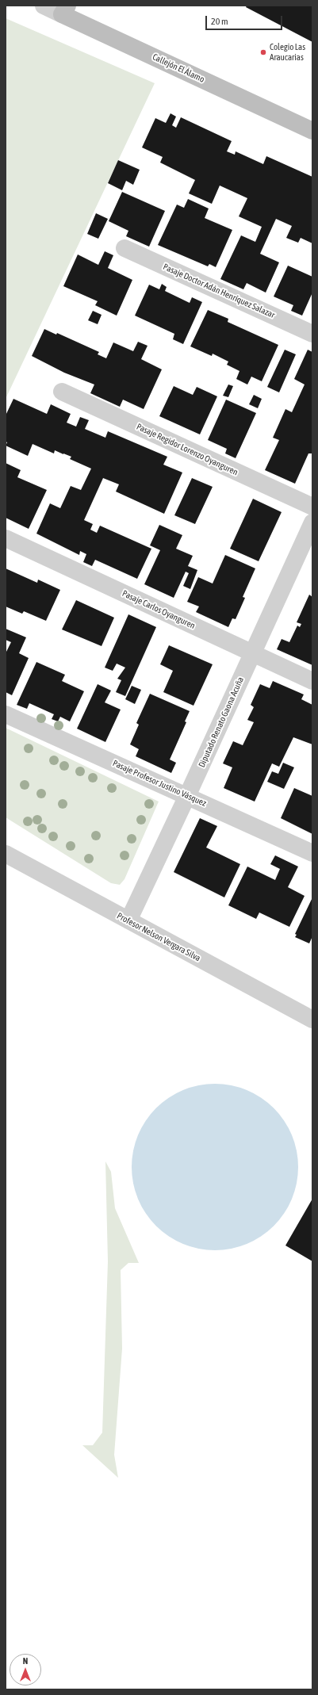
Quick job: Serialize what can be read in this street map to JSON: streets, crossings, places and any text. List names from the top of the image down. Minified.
{"streets":{"street":["Callejón El Álamo","Pasaje Doctor Adán Henríquez Salazar","Pasaje Regidor Lorenzo Oyanguren","Pasaje Carlos Oyanguren","Diputado Renato Gaona Acuña","Pasaje Profesor Justino Vásquez","Profesor Nelson Vergara Silva"]},"crossings":[["Pasaje Carlos Oyanguren","Diputado Renato Gaona Acuña"],["Diputado Renato Gaona Acuña","Pasaje Profesor Justino Vásquez"],["Diputado Renato Gaona Acuña","Profesor Nelson Vergara Silva"]],"places":["Colegio Las Araucarias"],"scale_bar":"20 m","north":"top"}
